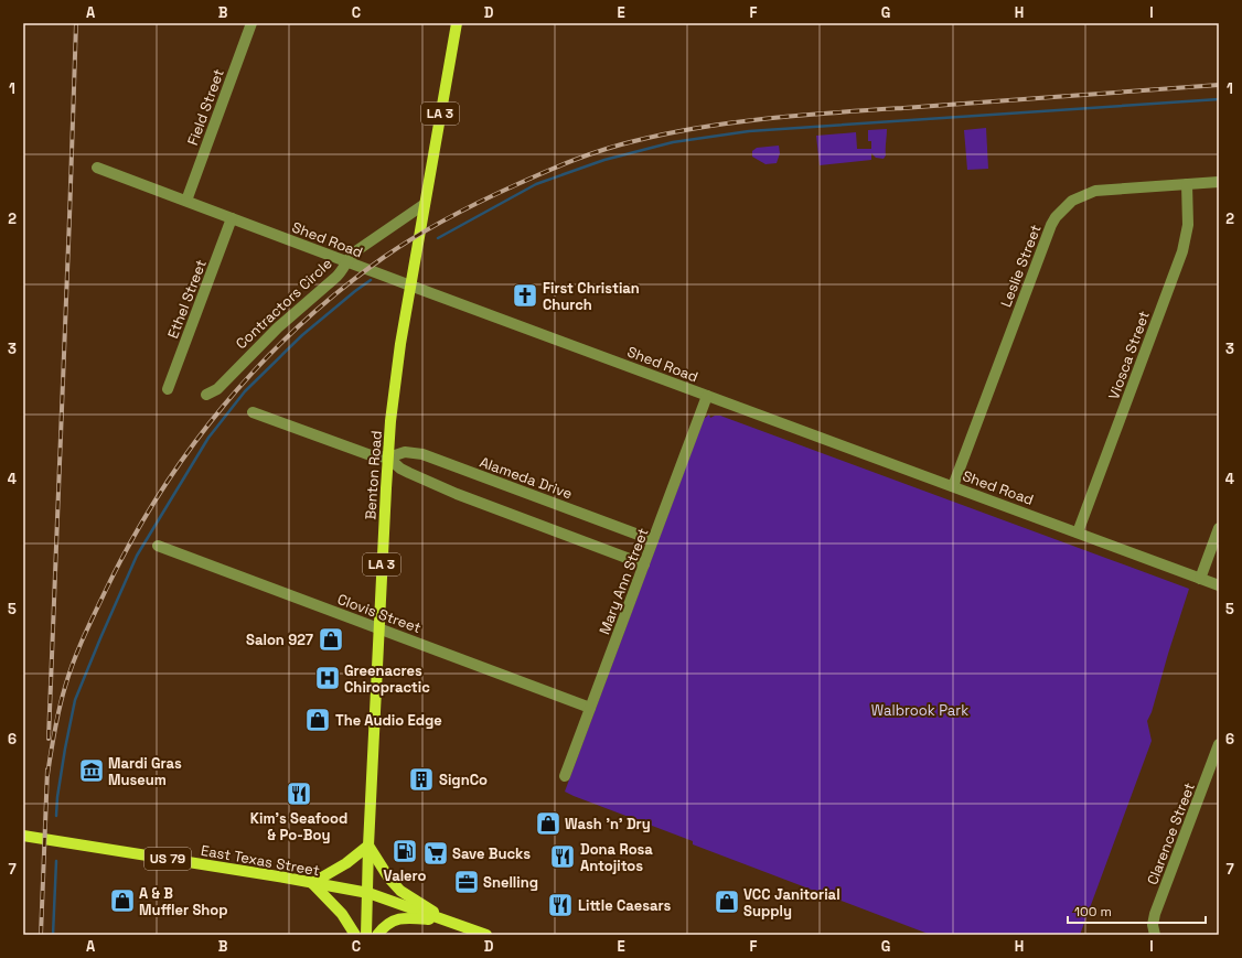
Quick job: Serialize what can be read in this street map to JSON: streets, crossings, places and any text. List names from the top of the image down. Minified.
{"streets":{"main road":["LA 3","Benton Road","US 79","East Texas Street"],"street":["Field Street","Shed Road","Leslie Street","Ethel Street","Contractors Circle","Viosca Street","Alameda Drive","Mary Ann Street","Clovis Street","Clarence Street"]},"crossings":[["Field Street","Shed Road"],["Shed Road","Leslie Street"],["Shed Road","Ethel Street"],["Shed Road","Contractors Circle"],["Shed Road","Viosca Street"],["Shed Road","Benton Road"],["Shed Road","Mary Ann Street"],["Leslie Street","Viosca Street"],["Contractors Circle","Benton Road"],["Benton Road","Alameda Drive"],["Benton Road","Clovis Street"],["Benton Road","East Texas Street"],["Alameda Drive","Mary Ann Street"],["Mary Ann Street","Clovis Street"]],"parks":["Walbrook Park"],"places":{"church":["First Christian Church"],"shop":["Salon 927","The Audio Edge","Wash 'n' Dry","A & B Muffler Shop","VCC Janitorial Supply"],"hospital":["Greenacres Chiropractic"],"museum":["Mardi Gras Museum"],"building":["SignCo"],"restaurant":["Kim's Seafood & Po-Boy","Dona Rosa Antojitos","Little Caesars"],"fuel station":["Valero"],"supermarket":["Save Bucks"],"office":["Snelling"]},"scale_bar":"100 m","grid":{"columns":["A","B","C","D","E","F","G","H","I"],"rows":["1","2","3","4","5","6","7"]}}
